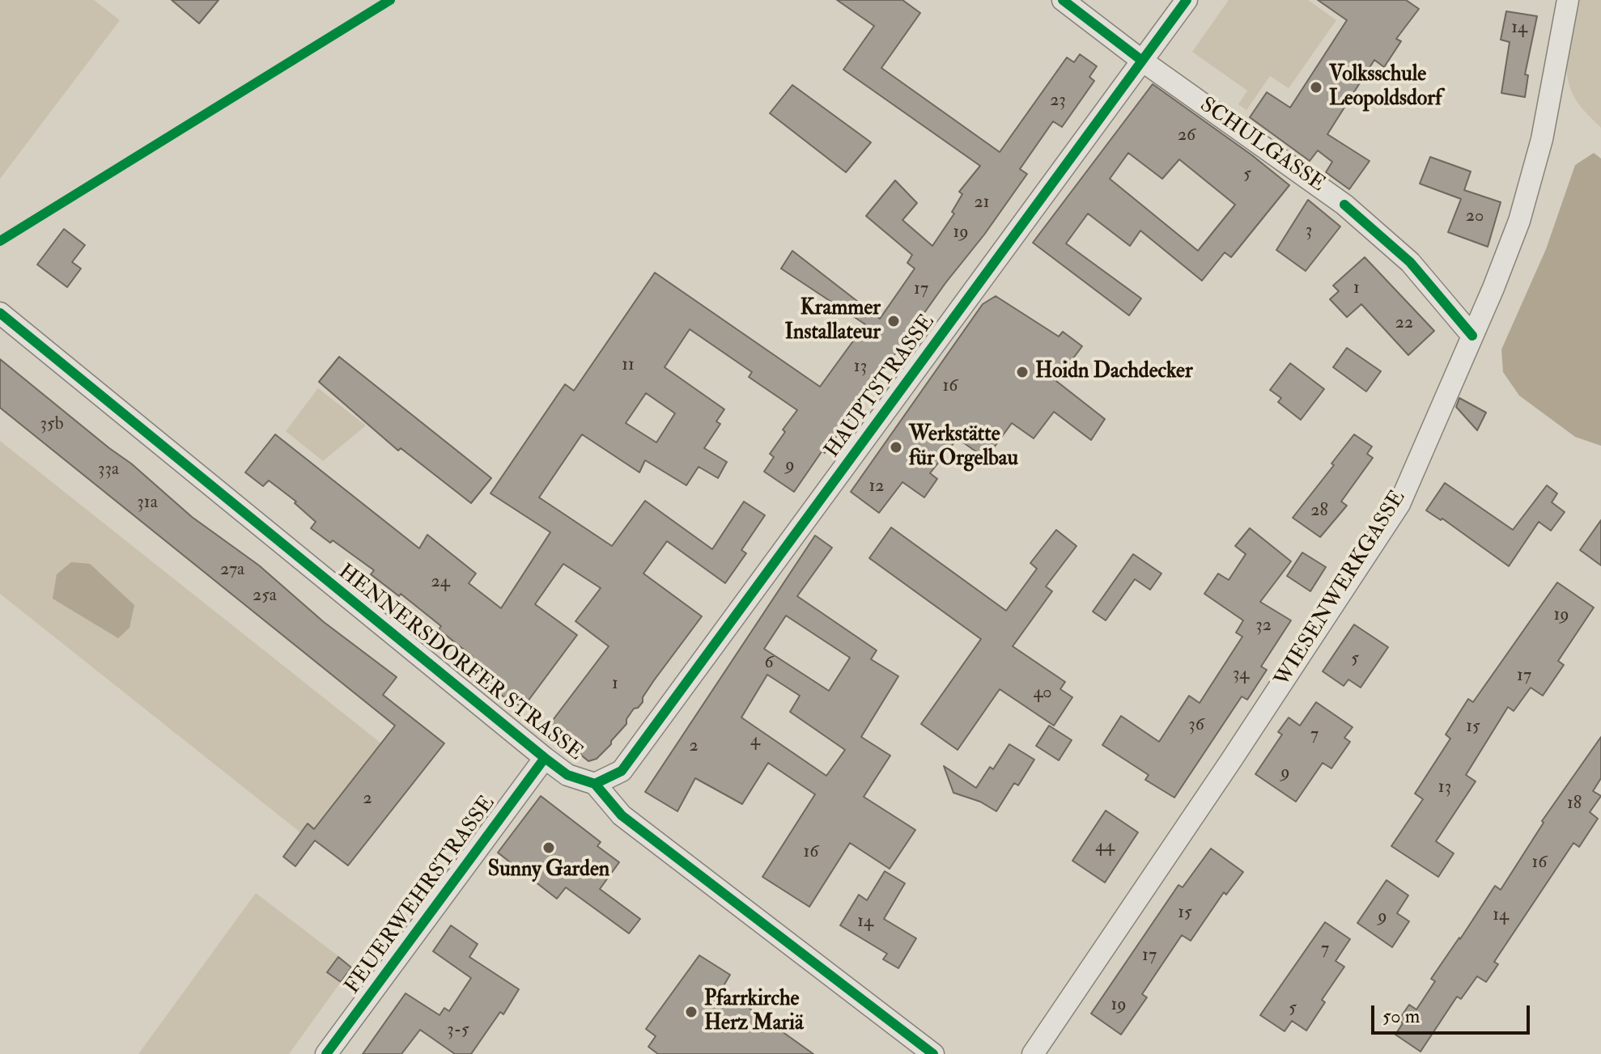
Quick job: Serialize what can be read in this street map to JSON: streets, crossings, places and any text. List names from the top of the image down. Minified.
{"streets":{"street":["SCHULGASSE","HAUPTSTRASSE","WIESENWERKGASSE","HENNERSDORFER STRASSE","FEUERWEHRSTRASSE"]},"crossings":[["SCHULGASSE","HAUPTSTRASSE"],["SCHULGASSE","WIESENWERKGASSE"],["HAUPTSTRASSE","HENNERSDORFER STRASSE"],["HENNERSDORFER STRASSE","FEUERWEHRSTRASSE"]],"places":["Volksschule Leopoldsdorf","Krammer Installateur","Hoidn Dachdecker","Werkstätte für Orgelbau","Sunny Garden","Pfarrkirche Herz Mariä"],"house_numbers":["14","23","26","5","21","20","3","19","1","17","22","11","13","16","35b","9","33a","12","31a","28","27a","24","25a","19","32","5","6","34","17","1","40","36","15","7","4","2","9","13","2","18","44","16","16","15","14","9","14","7","17","19","5","3-5"],"scale_bar":"50 m"}
